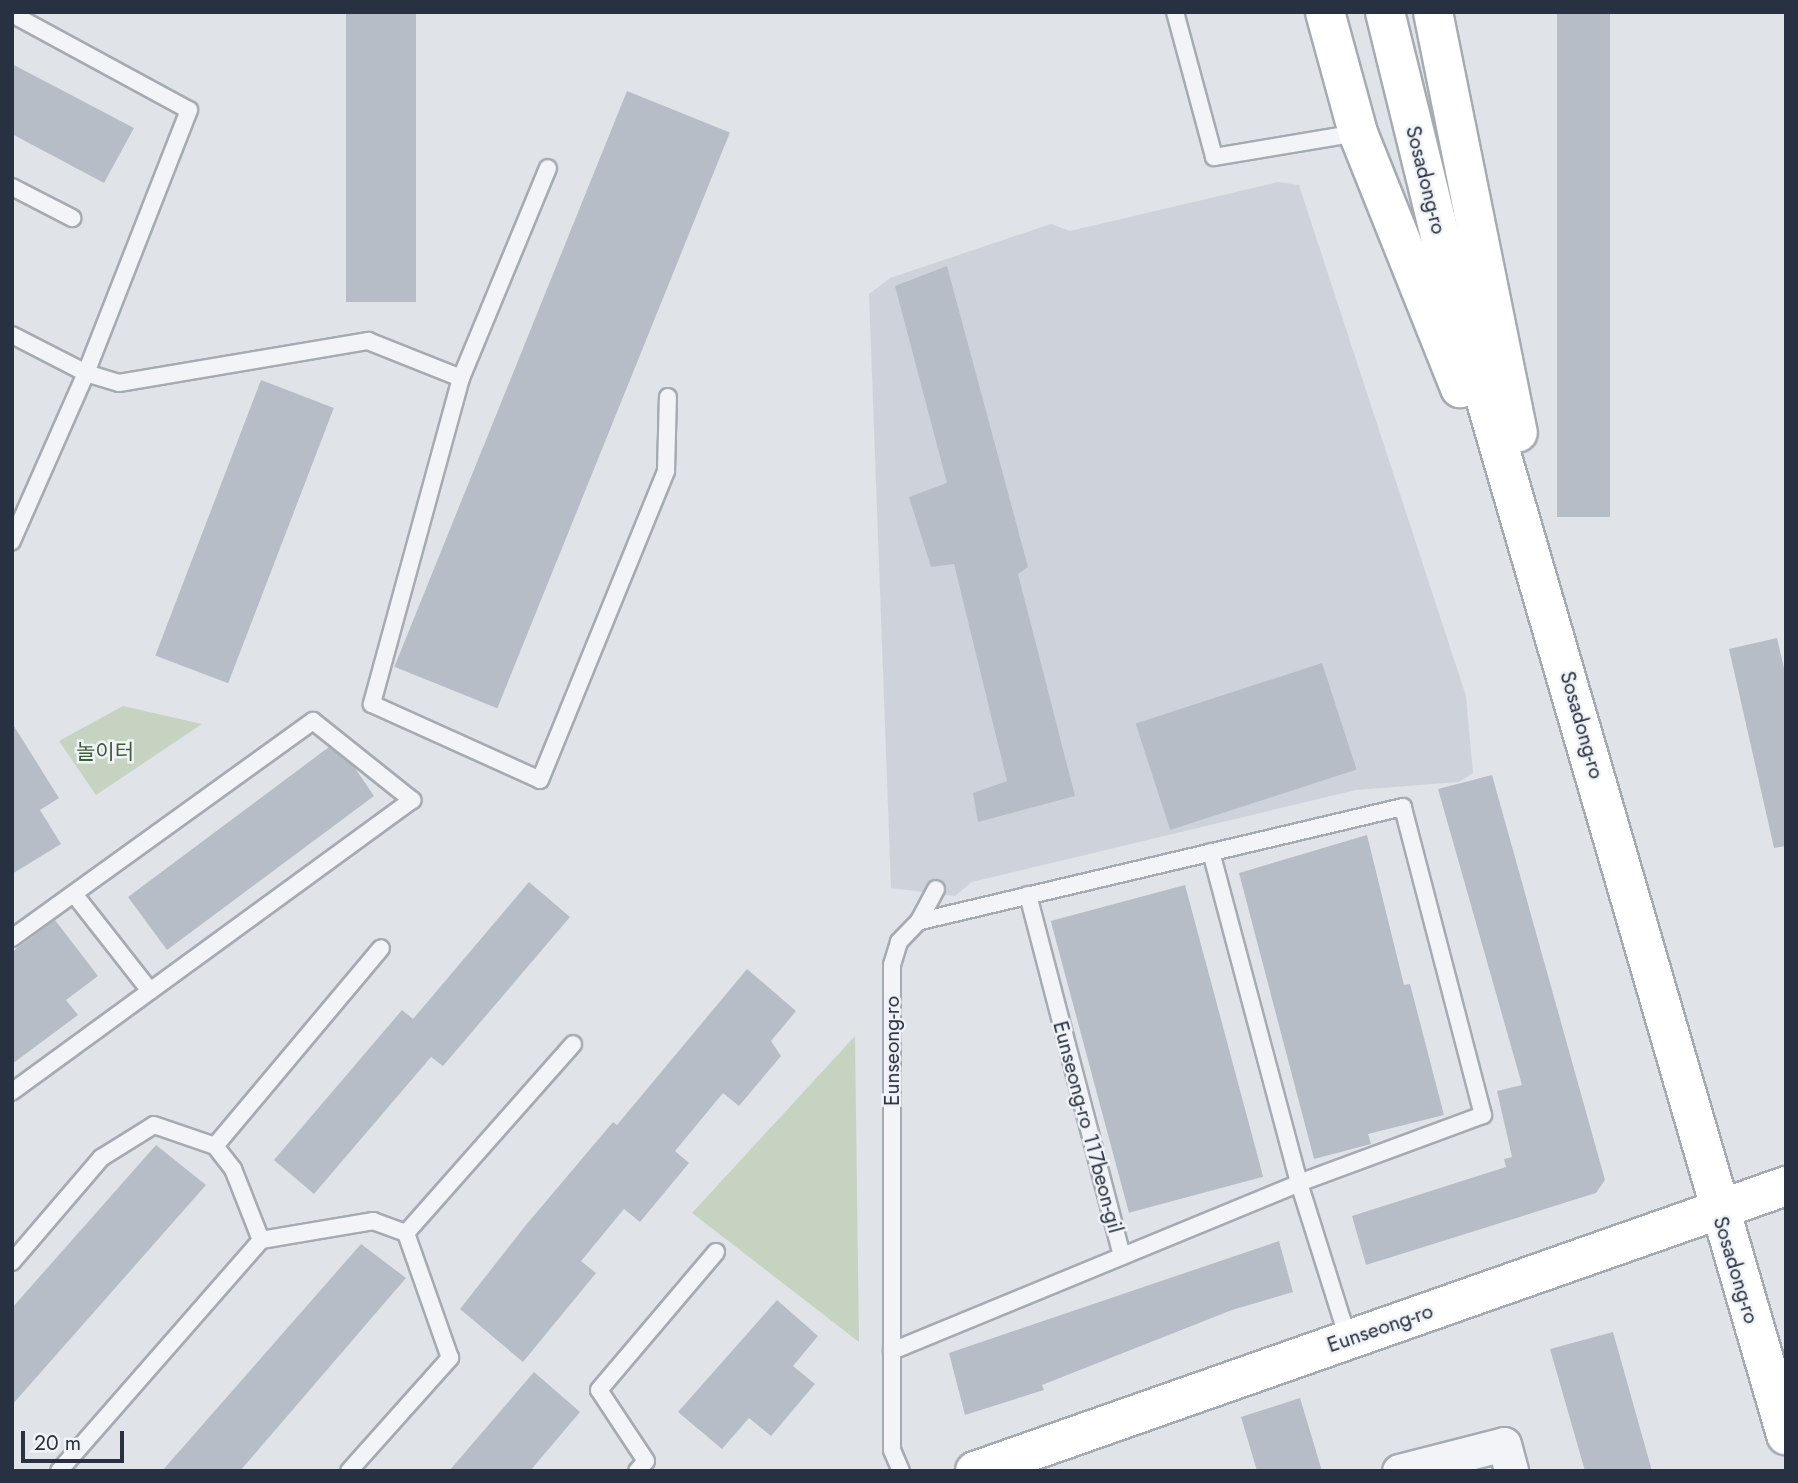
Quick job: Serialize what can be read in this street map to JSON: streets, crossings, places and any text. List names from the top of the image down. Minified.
{"streets":{"street":["Sosadong-ro","Eunseong-ro"],"lane":["Eunseong-ro 117beon-gil"]},"crossings":[["Sosadong-ro","Eunseong-ro"]],"parks":["놀이터"],"scale_bar":"20 m"}
